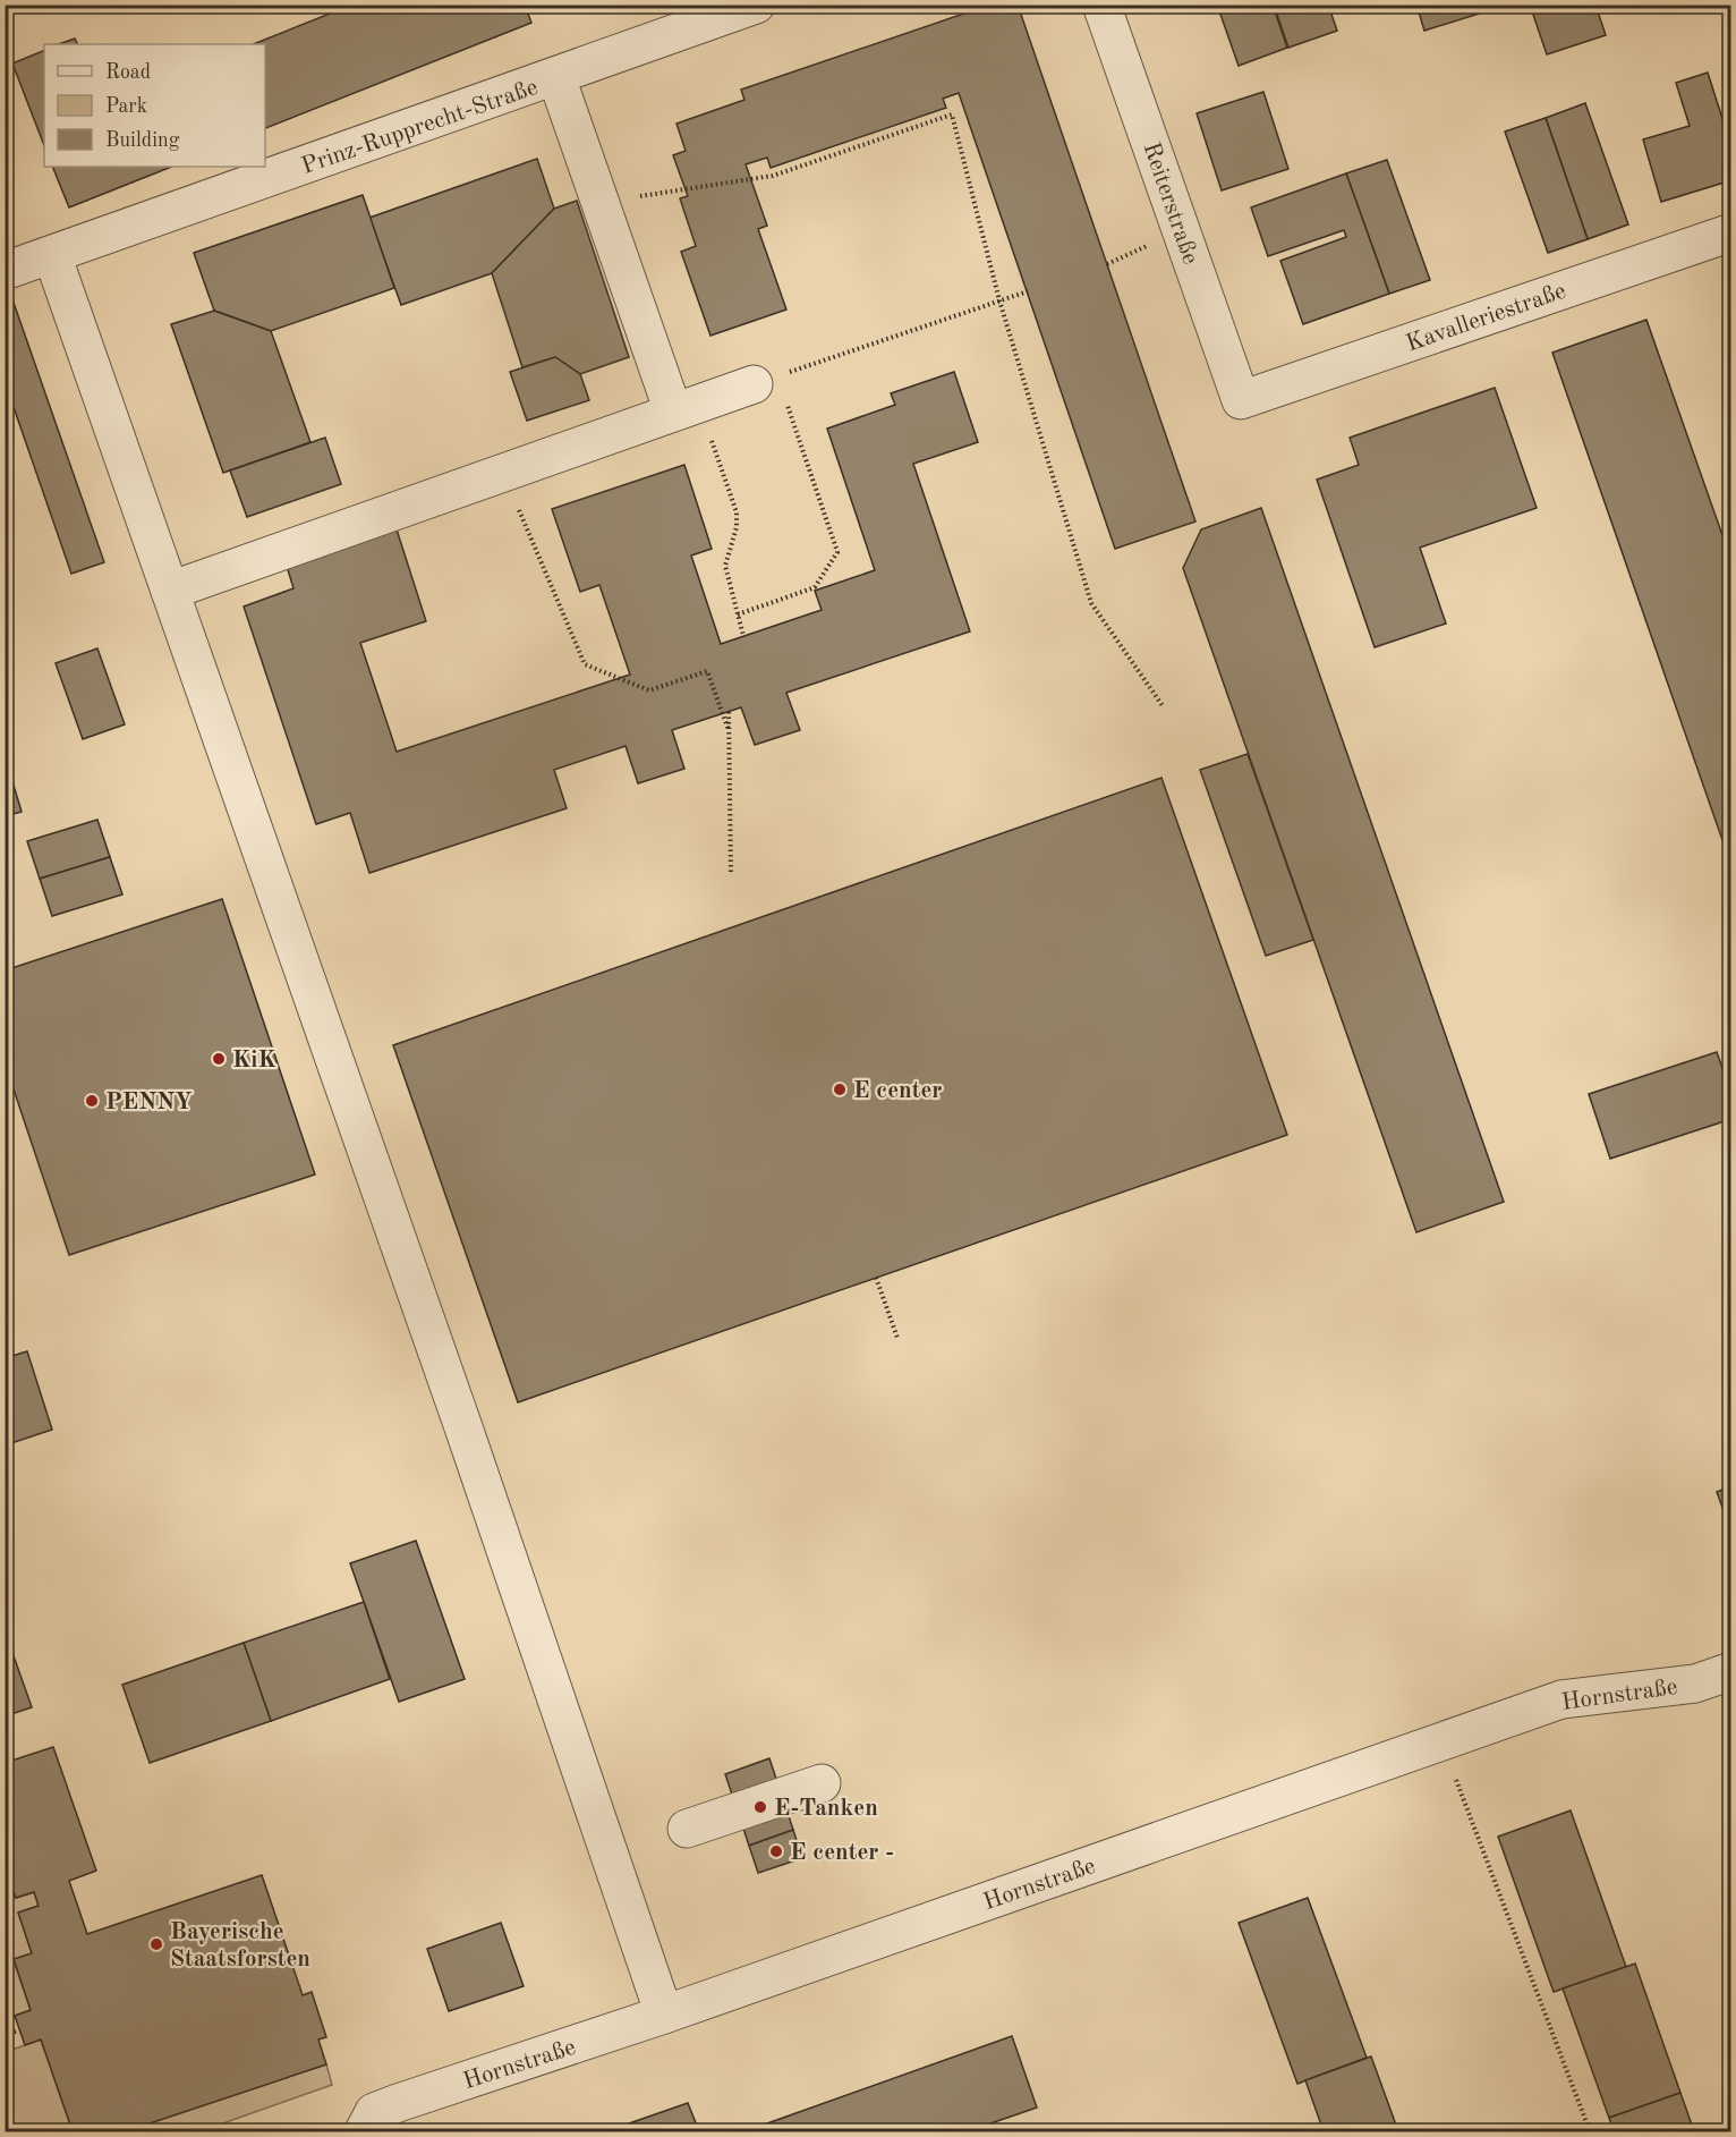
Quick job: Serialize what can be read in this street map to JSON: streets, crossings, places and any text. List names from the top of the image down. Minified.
{"streets":{"street":["Prinz-Rupprecht-Straße","Reiterstraße","Kavalleriestraße","Hornstraße"]},"crossings":[["Reiterstraße","Kavalleriestraße"]],"places":["KiK","E center","PENNY","E-Tanken","E center -","Bayerische Staatsforsten"],"legend":["Road","Park","Building"]}
